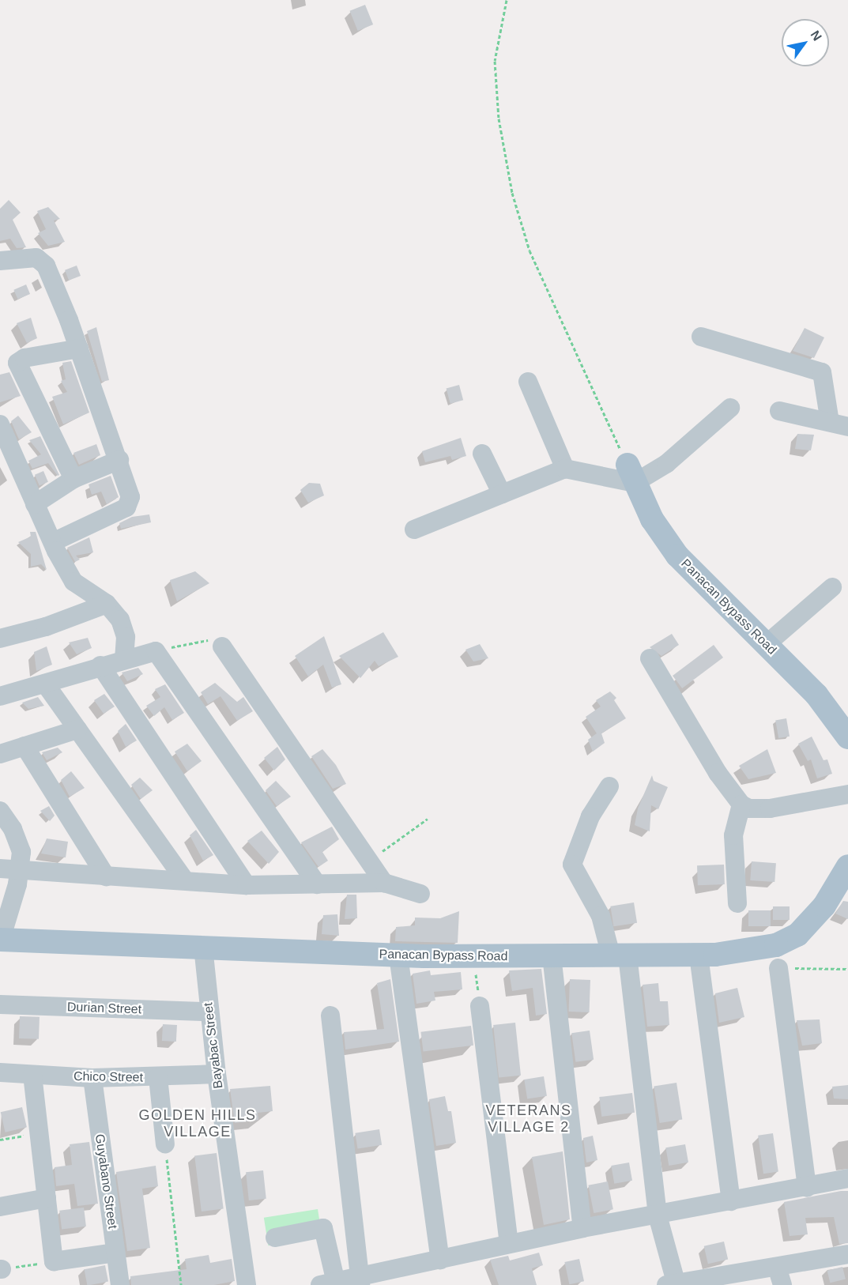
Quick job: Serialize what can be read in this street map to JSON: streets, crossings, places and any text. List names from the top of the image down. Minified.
{"streets":{"main road":["Panacan Bypass Road"],"street":["Durian Street","Bayabac Street","Chico Street","Guyabano Street"]},"crossings":[["Panacan Bypass Road","Bayabac Street"],["Durian Street","Bayabac Street"],["Bayabac Street","Chico Street"],["Chico Street","Guyabano Street"]],"districts":["VETERANS VILLAGE 2","GOLDEN HILLS VILLAGE"],"north":"top right"}
